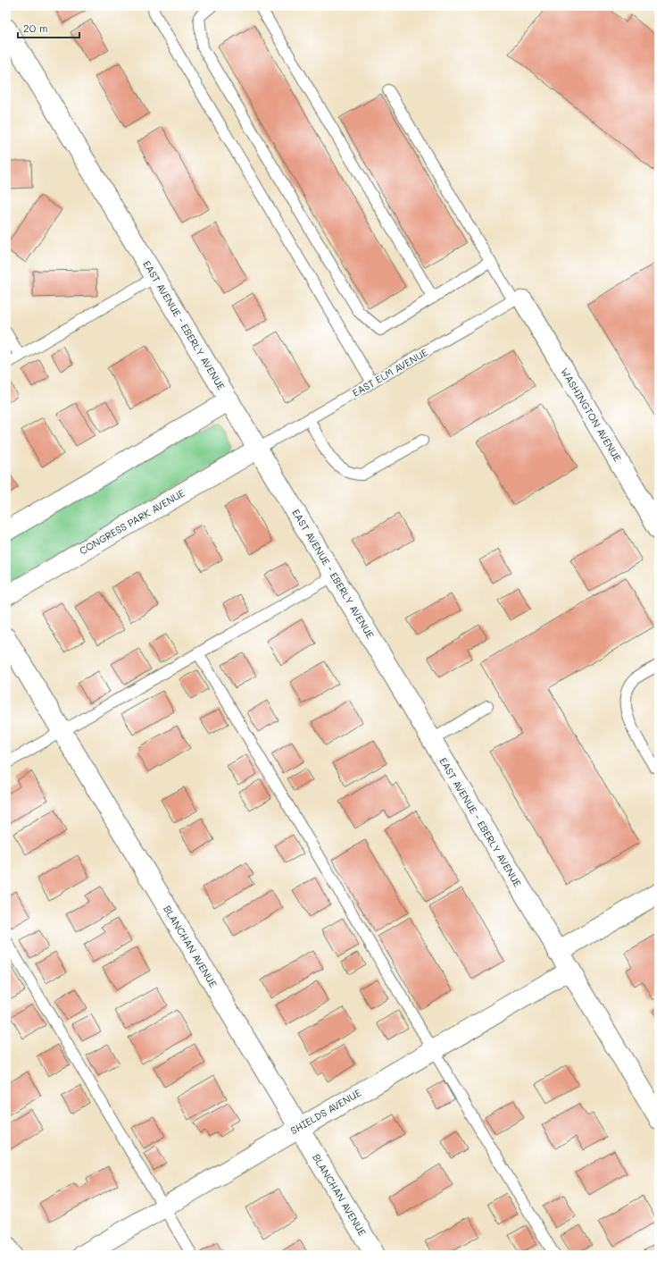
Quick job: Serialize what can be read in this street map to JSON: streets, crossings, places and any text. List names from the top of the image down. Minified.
{"streets":{"street":["EAST AVENUE - EBERLY AVENUE","WASHINGTON AVENUE","CONGRESS PARK AVENUE","BLANCHAN AVENUE","SHIELDS AVENUE"],"lane":["EAST ELM AVENUE"]},"crossings":[["EAST AVENUE - EBERLY AVENUE","EAST ELM AVENUE"],["EAST AVENUE - EBERLY AVENUE","CONGRESS PARK AVENUE"],["EAST AVENUE - EBERLY AVENUE","SHIELDS AVENUE"],["EAST ELM AVENUE","WASHINGTON AVENUE"],["EAST ELM AVENUE","CONGRESS PARK AVENUE"],["BLANCHAN AVENUE","SHIELDS AVENUE"]],"scale_bar":"20 m"}
